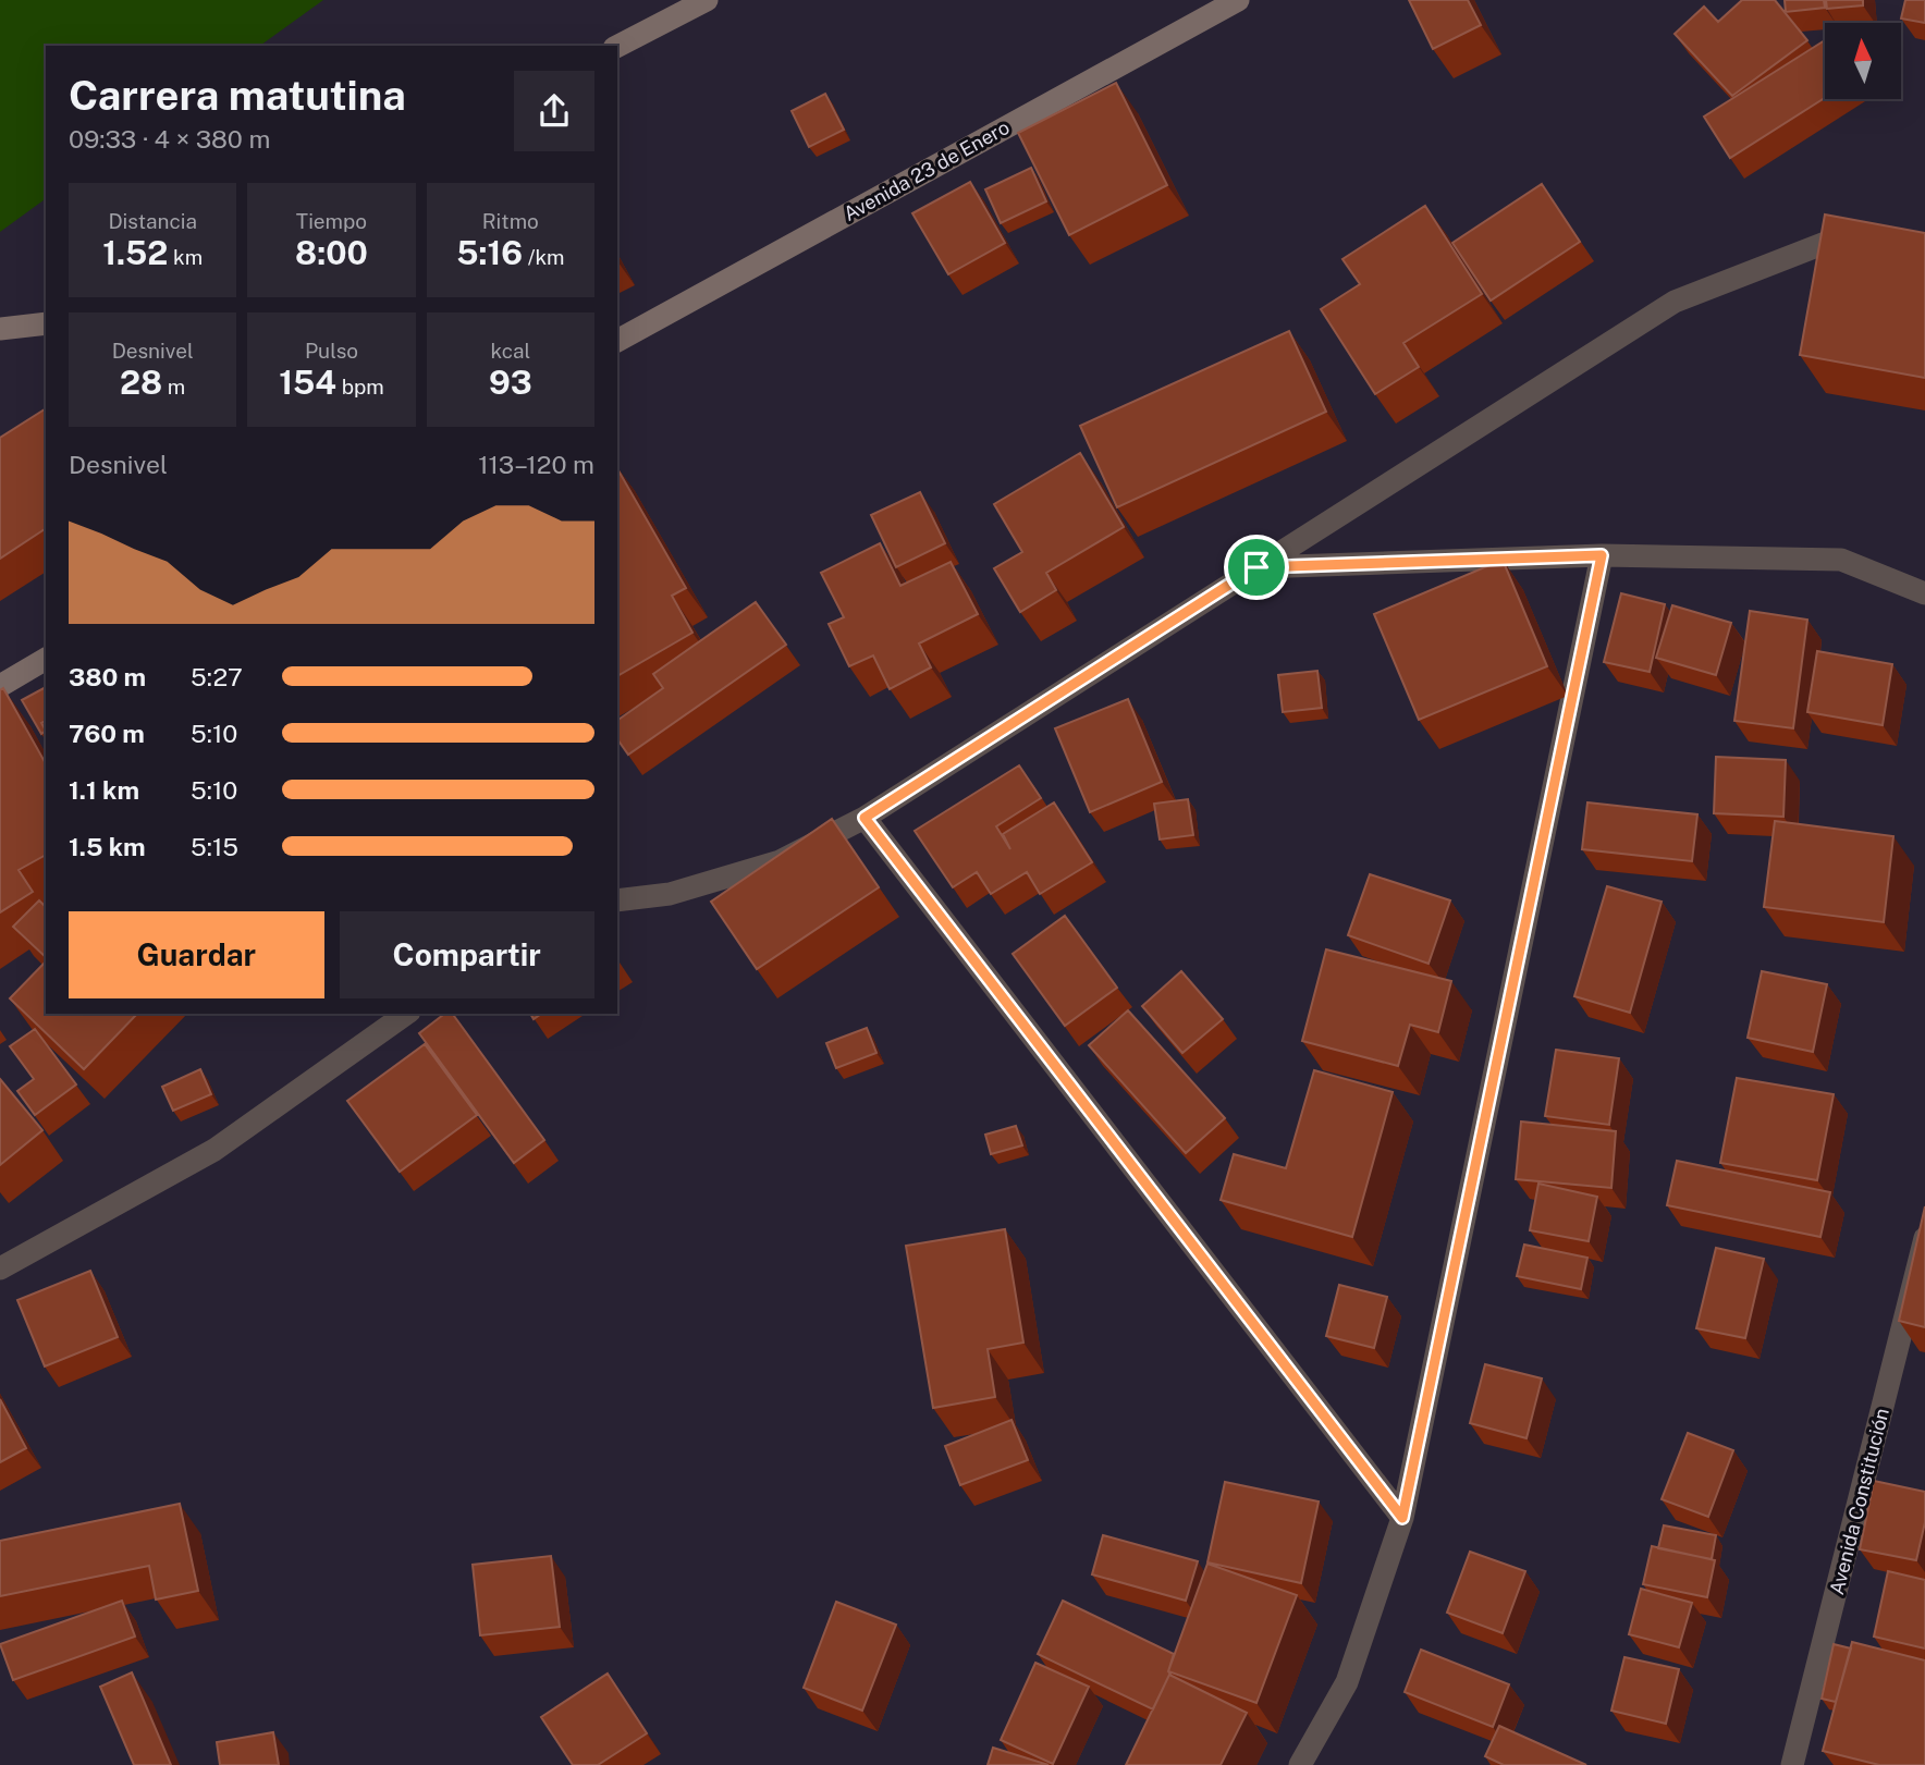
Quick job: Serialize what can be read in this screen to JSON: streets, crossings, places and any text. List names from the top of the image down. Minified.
{"streets":{"main road":["Avenida 23 de Enero"],"street":["Avenida Constitución"]},"north":"top","page":{"heading":["Carrera matutina","09:33 · 4 × 380 m"],"stats":[["Distancia","1.52 km"],["Tiempo","8:00"],["Ritmo","5:16 /km"],["Desnivel","28 m"],["Pulso","154 bpm"],["kcal","93"]],"chart":["Desnivel","113–120 m"],"list":[{"name":"380 m","note":"5:27"},{"name":"760 m","note":"5:10"},{"name":"1.1 km","note":"5:10"},{"name":"1.5 km","note":"5:15"}],"buttons":["Guardar","Compartir"]}}
